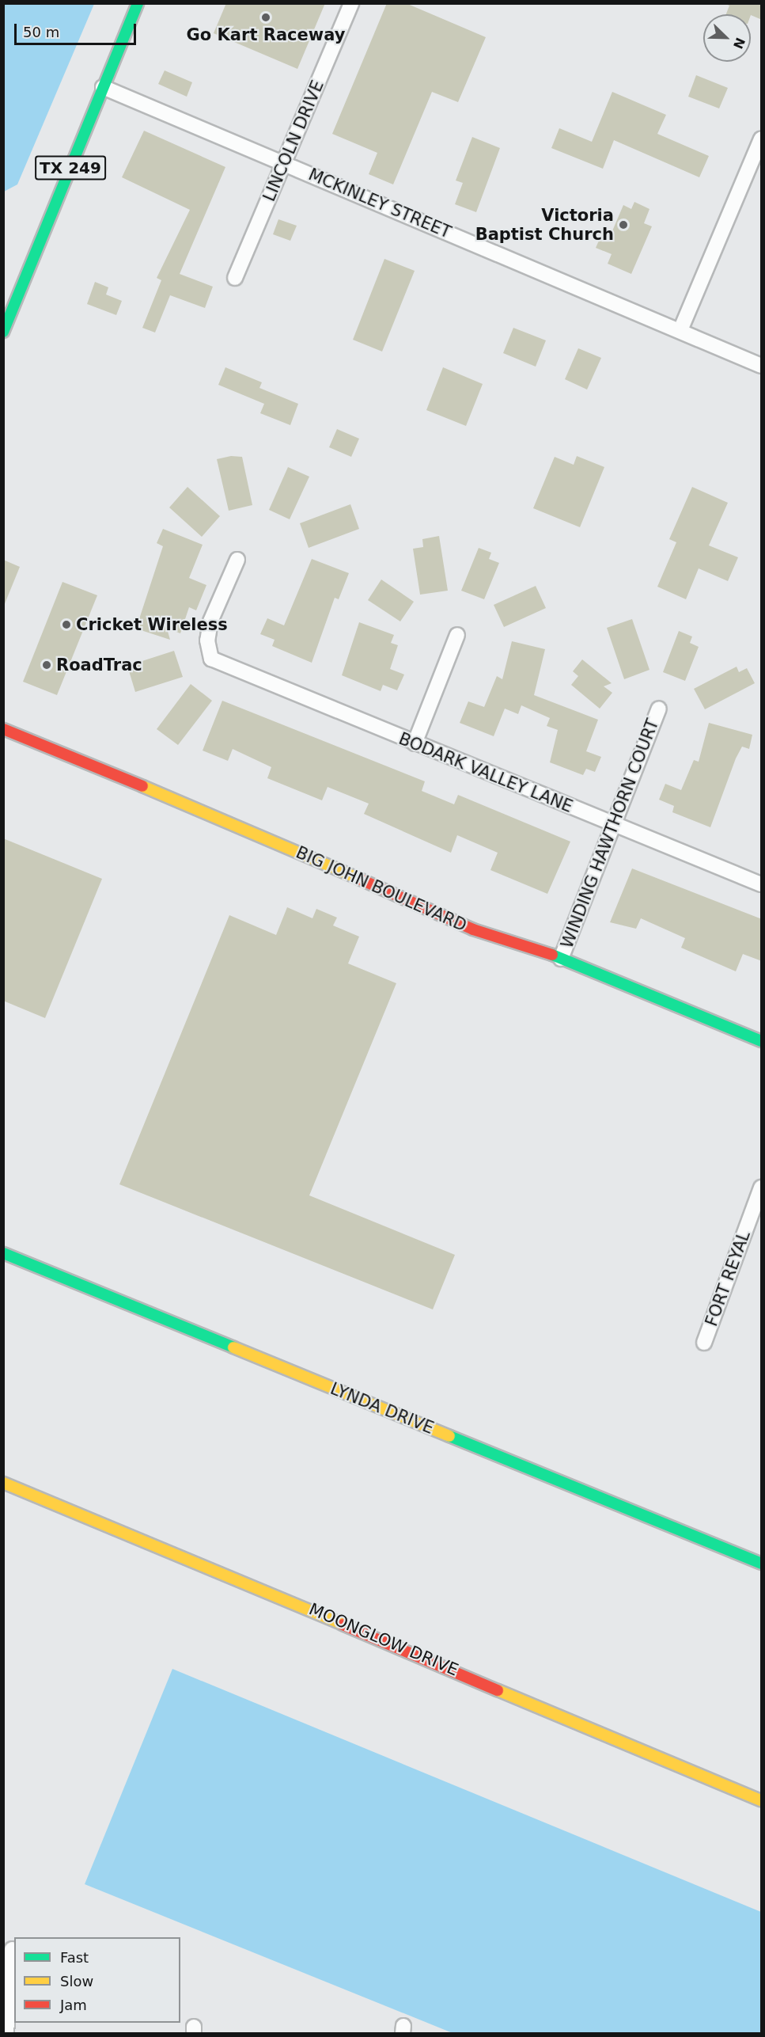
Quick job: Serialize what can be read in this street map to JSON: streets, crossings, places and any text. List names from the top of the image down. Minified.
{"streets":{"street":["LINCOLN DRIVE","TX 249","MCKINLEY STREET","BODARK VALLEY LANE","WINDING HAWTHORN COURT","BIG JOHN BOULEVARD","FORT REYAL","LYNDA DRIVE","MOONGLOW DRIVE"]},"crossings":[["LINCOLN DRIVE","MCKINLEY STREET"],["TX 249","MCKINLEY STREET"],["BODARK VALLEY LANE","WINDING HAWTHORN COURT"],["WINDING HAWTHORN COURT","BIG JOHN BOULEVARD"]],"places":["Go Kart Raceway","Victoria Baptist Church","Cricket Wireless","RoadTrac"],"legend":["Fast","Slow","Jam"],"scale_bar":"50 m","north":"bottom right"}
